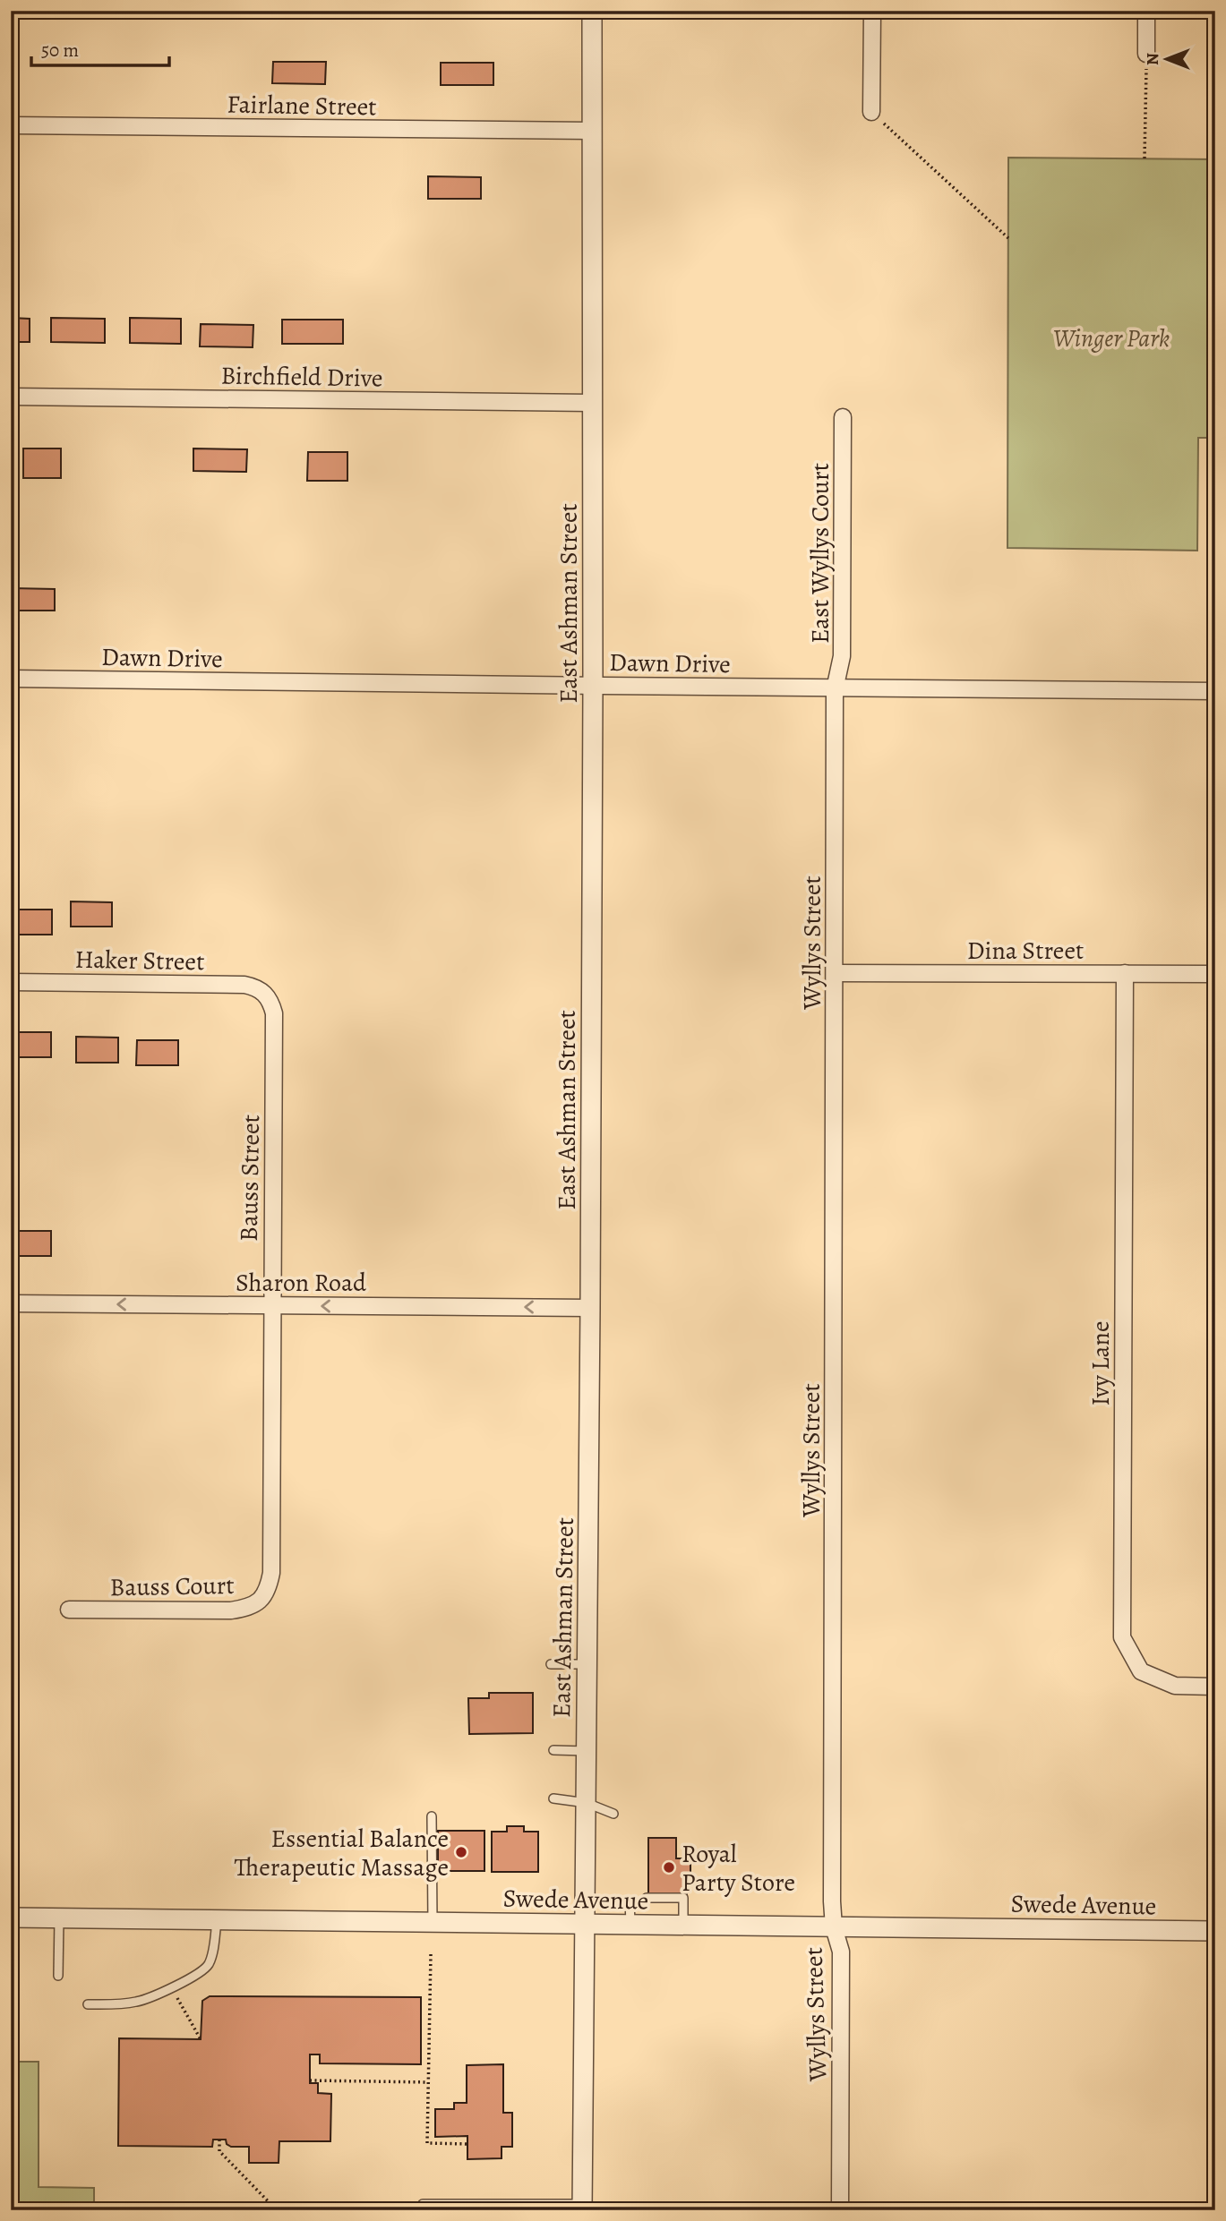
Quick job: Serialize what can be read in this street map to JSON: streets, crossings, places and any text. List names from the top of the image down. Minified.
{"streets":{"street":["Fairlane Street","Birchfield Drive","East Wyllys Court","East Ashman Street","Dawn Drive","Wyllys Street","Dina Street","Haker Street","Bauss Street","Sharon Road","Ivy Lane","Bauss Court","Swede Avenue"]},"crossings":[["Fairlane Street","East Ashman Street"],["Birchfield Drive","East Ashman Street"],["East Wyllys Court","Dawn Drive"],["East Wyllys Court","Wyllys Street"],["East Ashman Street","Dawn Drive"],["East Ashman Street","Sharon Road"],["East Ashman Street","Swede Avenue"],["Dawn Drive","Wyllys Street"],["Wyllys Street","Dina Street"],["Wyllys Street","Swede Avenue"],["Dina Street","Ivy Lane"],["Haker Street","Bauss Street"],["Bauss Street","Sharon Road"],["Bauss Street","Bauss Court"]],"one_way":["Sharon Road"],"parks":["Winger Park"],"places":["Essential Balance Therapeutic Massage","Royal Party Store"],"scale_bar":"50 m","north":"left"}
